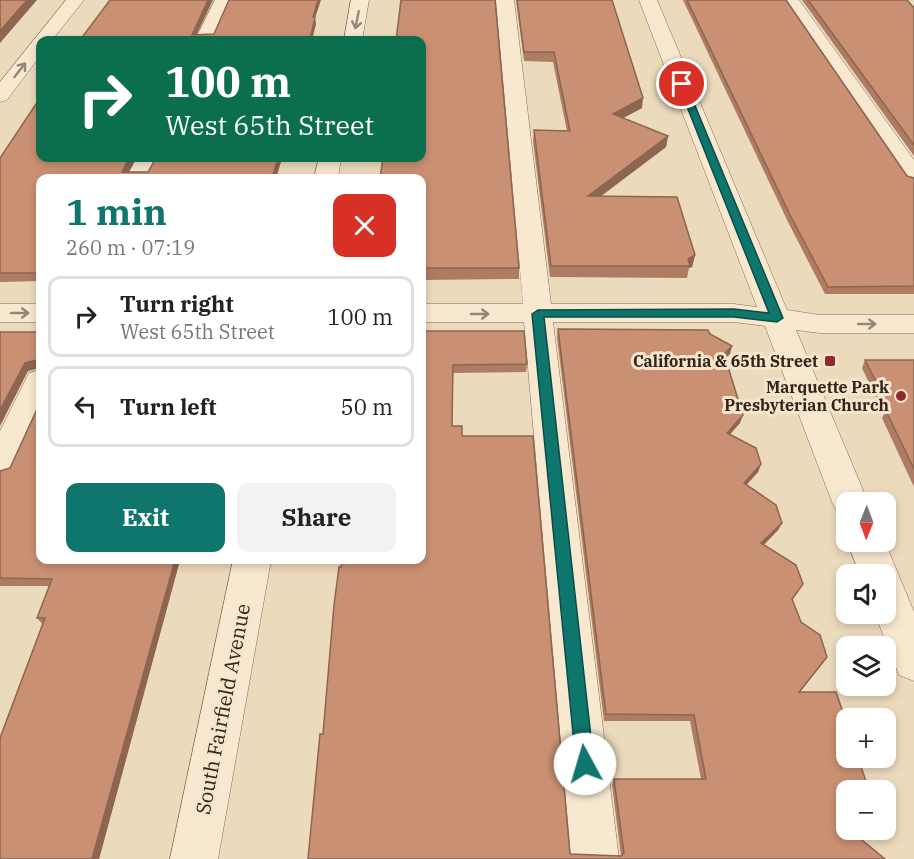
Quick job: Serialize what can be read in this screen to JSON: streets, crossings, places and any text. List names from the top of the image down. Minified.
{"streets":{"street":["South Fairfield Avenue"]},"places":{"transit":["California & 65th Street"],"other":["Marquette Park Presbyterian Church"]},"north":"bottom","page":{"turn":["100 m","West 65th Street"],"heading":["1 min","260 m · 07:19"],"list":[{"name":"Turn right","note":"West 65th Street","value":"100 m"},{"name":"Turn left","value":"50 m"}],"buttons":["Exit","Share"],"map_buttons":["+","−"]}}
